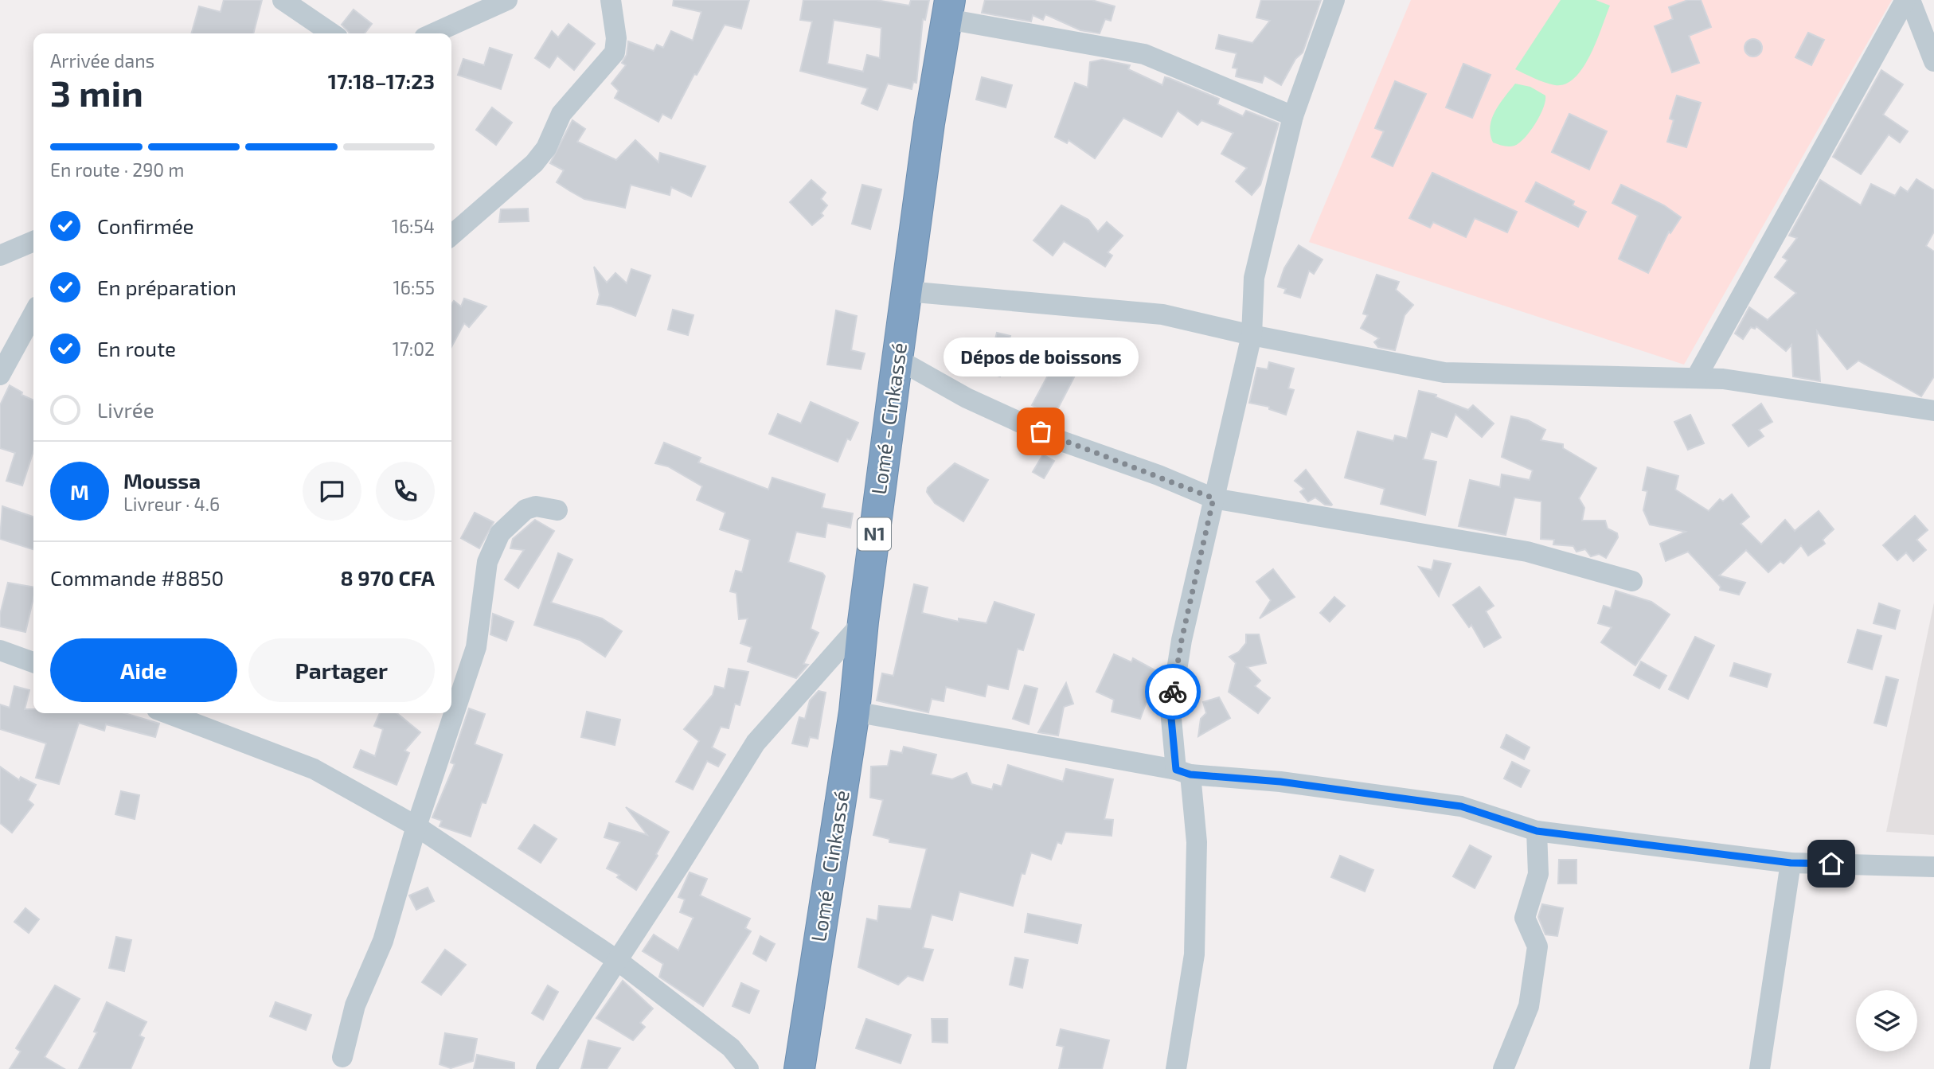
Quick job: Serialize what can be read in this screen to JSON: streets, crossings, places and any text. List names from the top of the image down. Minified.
{"streets":{"highway":["Lomé - Cinkassé","N1"]},"places":["Dépos de boissons"],"page":{"heading":["3 min","Arrivée dans","17:18–17:23"],"panel":["Moussa","Livreur · 4.6","Commande #8850","8 970 CFA"],"bar":"En route · 290 m","list":[["Confirmée","16:54"],["En préparation","16:55"],["En route","17:02"],"Livrée"],"bubble":"Dépos de boissons","round":"M","buttons":["Aide","Partager"]}}
